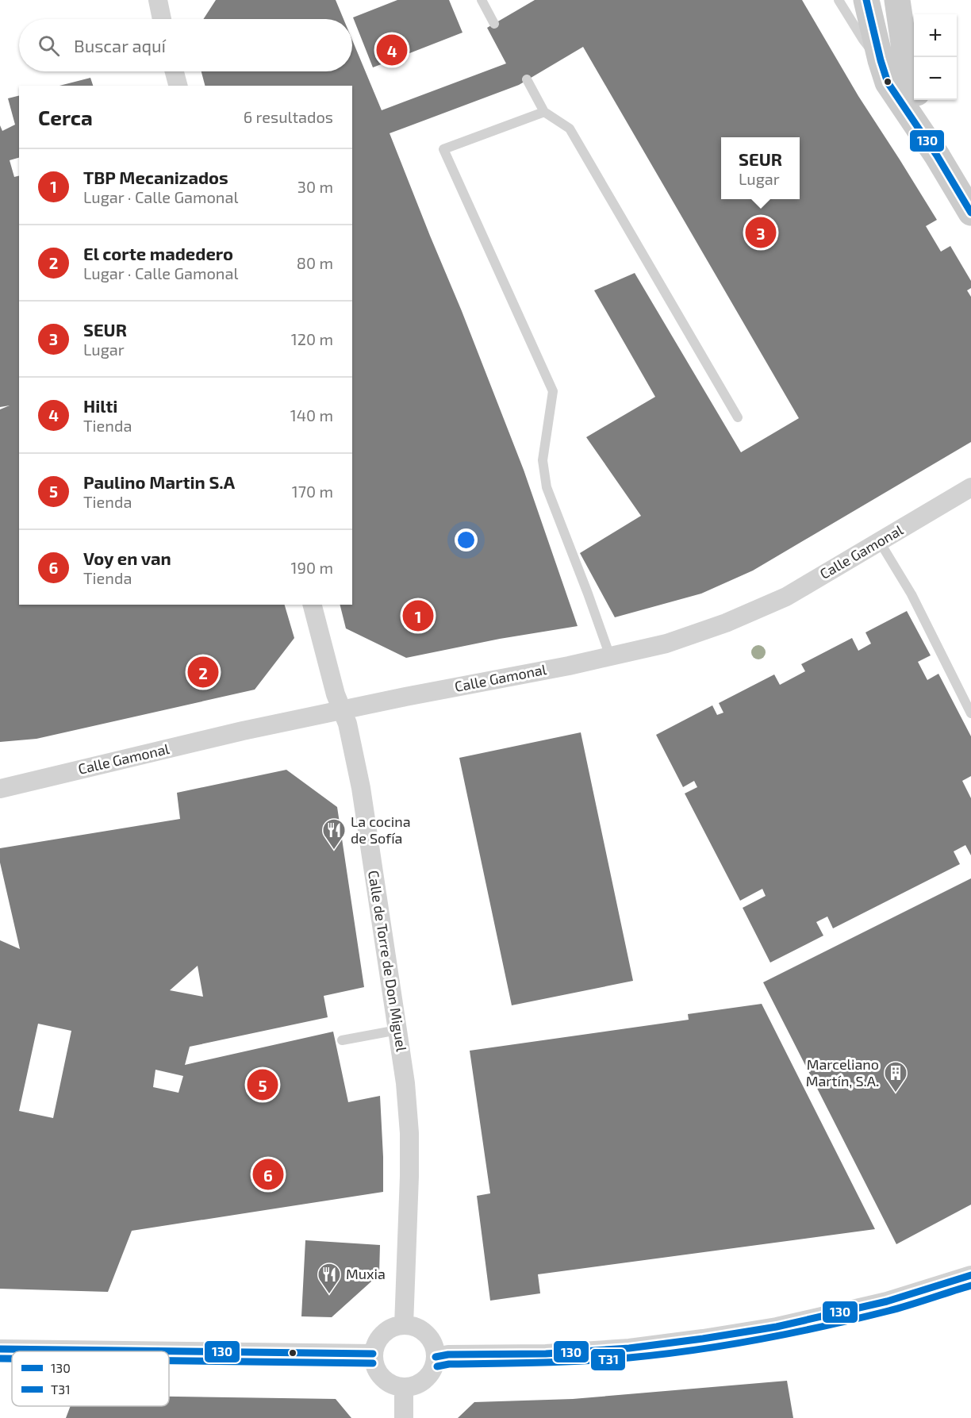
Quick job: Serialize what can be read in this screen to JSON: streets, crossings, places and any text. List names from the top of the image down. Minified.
{"streets":{"street":["Calle Gamonal","Calle de Torre de Don Miguel"]},"crossings":[["Calle Gamonal","Calle de Torre de Don Miguel"]],"places":{"restaurant":["La cocina de Sofía","Muxia"],"building":["Marceliano Martín, S.A."]},"lines":["transit line 130","transit line T31"],"legend":["130","T31"],"page":{"map_buttons":["+","−"],"search":"Buscar aquí","pins":["4","3","1","2","5","6"],"heading":["Cerca","6 resultados"],"popup":["SEUR","Lugar"],"list":[{"mark":"1","name":"TBP Mecanizados","note":"Lugar · Calle Gamonal","value":"30 m"},{"mark":"2","name":"El corte madedero","note":"Lugar · Calle Gamonal","value":"80 m"},{"mark":"3","name":"SEUR","note":"Lugar","value":"120 m"},{"mark":"4","name":"Hilti","note":"Tienda","value":"140 m"},{"mark":"5","name":"Paulino Martin S.A","note":"Tienda","value":"170 m"},{"mark":"6","name":"Voy en van","note":"Tienda","value":"190 m"}]}}
